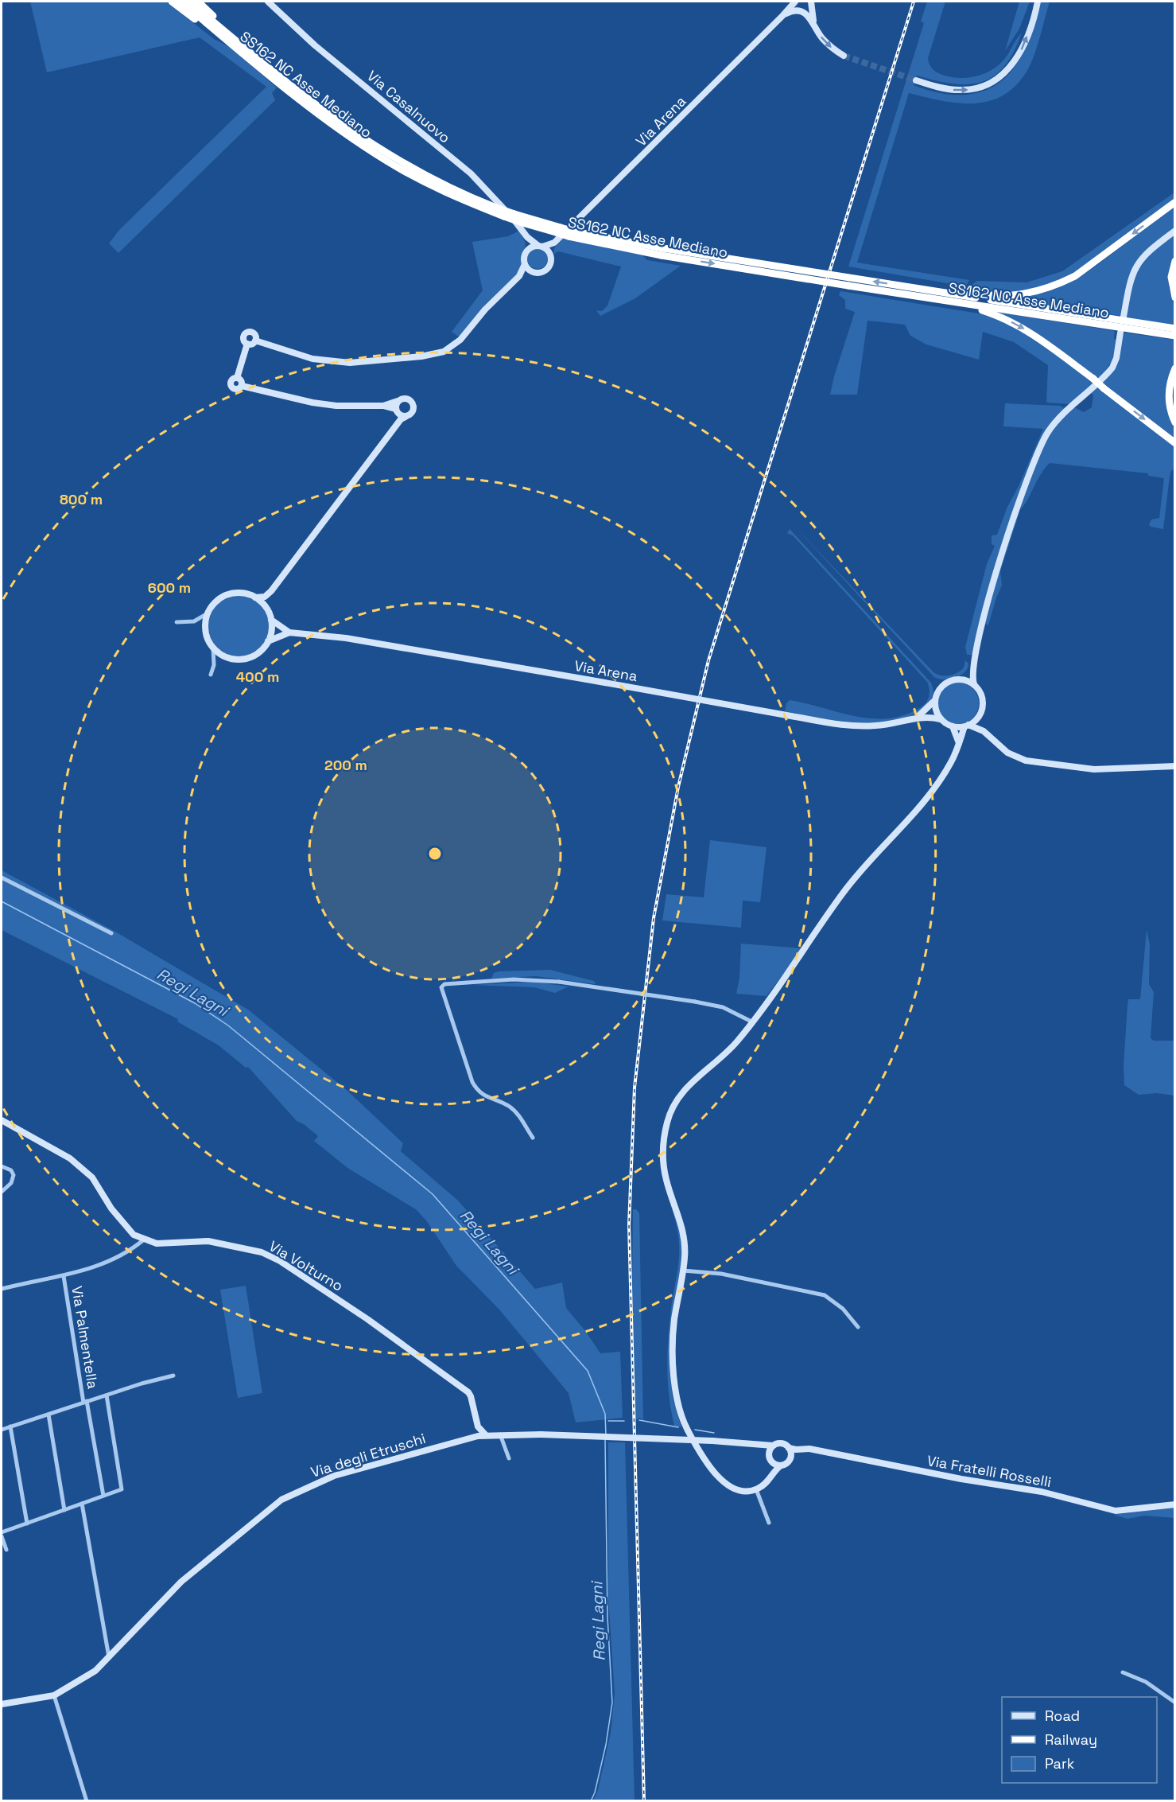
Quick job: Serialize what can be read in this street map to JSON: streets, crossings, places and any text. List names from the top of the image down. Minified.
{"streets":{"highway":["SS162 NC Asse Mediano"],"street":["Via Casalnuovo","Via Arena","Via Volturno","Via Palmentella","Via degli Etruschi","Via Fratelli Rosselli"]},"crossings":[["Via Casalnuovo","Via Arena"],["Via Volturno","Via Palmentella"],["Via Volturno","Via degli Etruschi"]],"water":["Regi Lagni"],"legend":["Road","Railway","Park"],"rings":["800 m","600 m","400 m","200 m"]}
